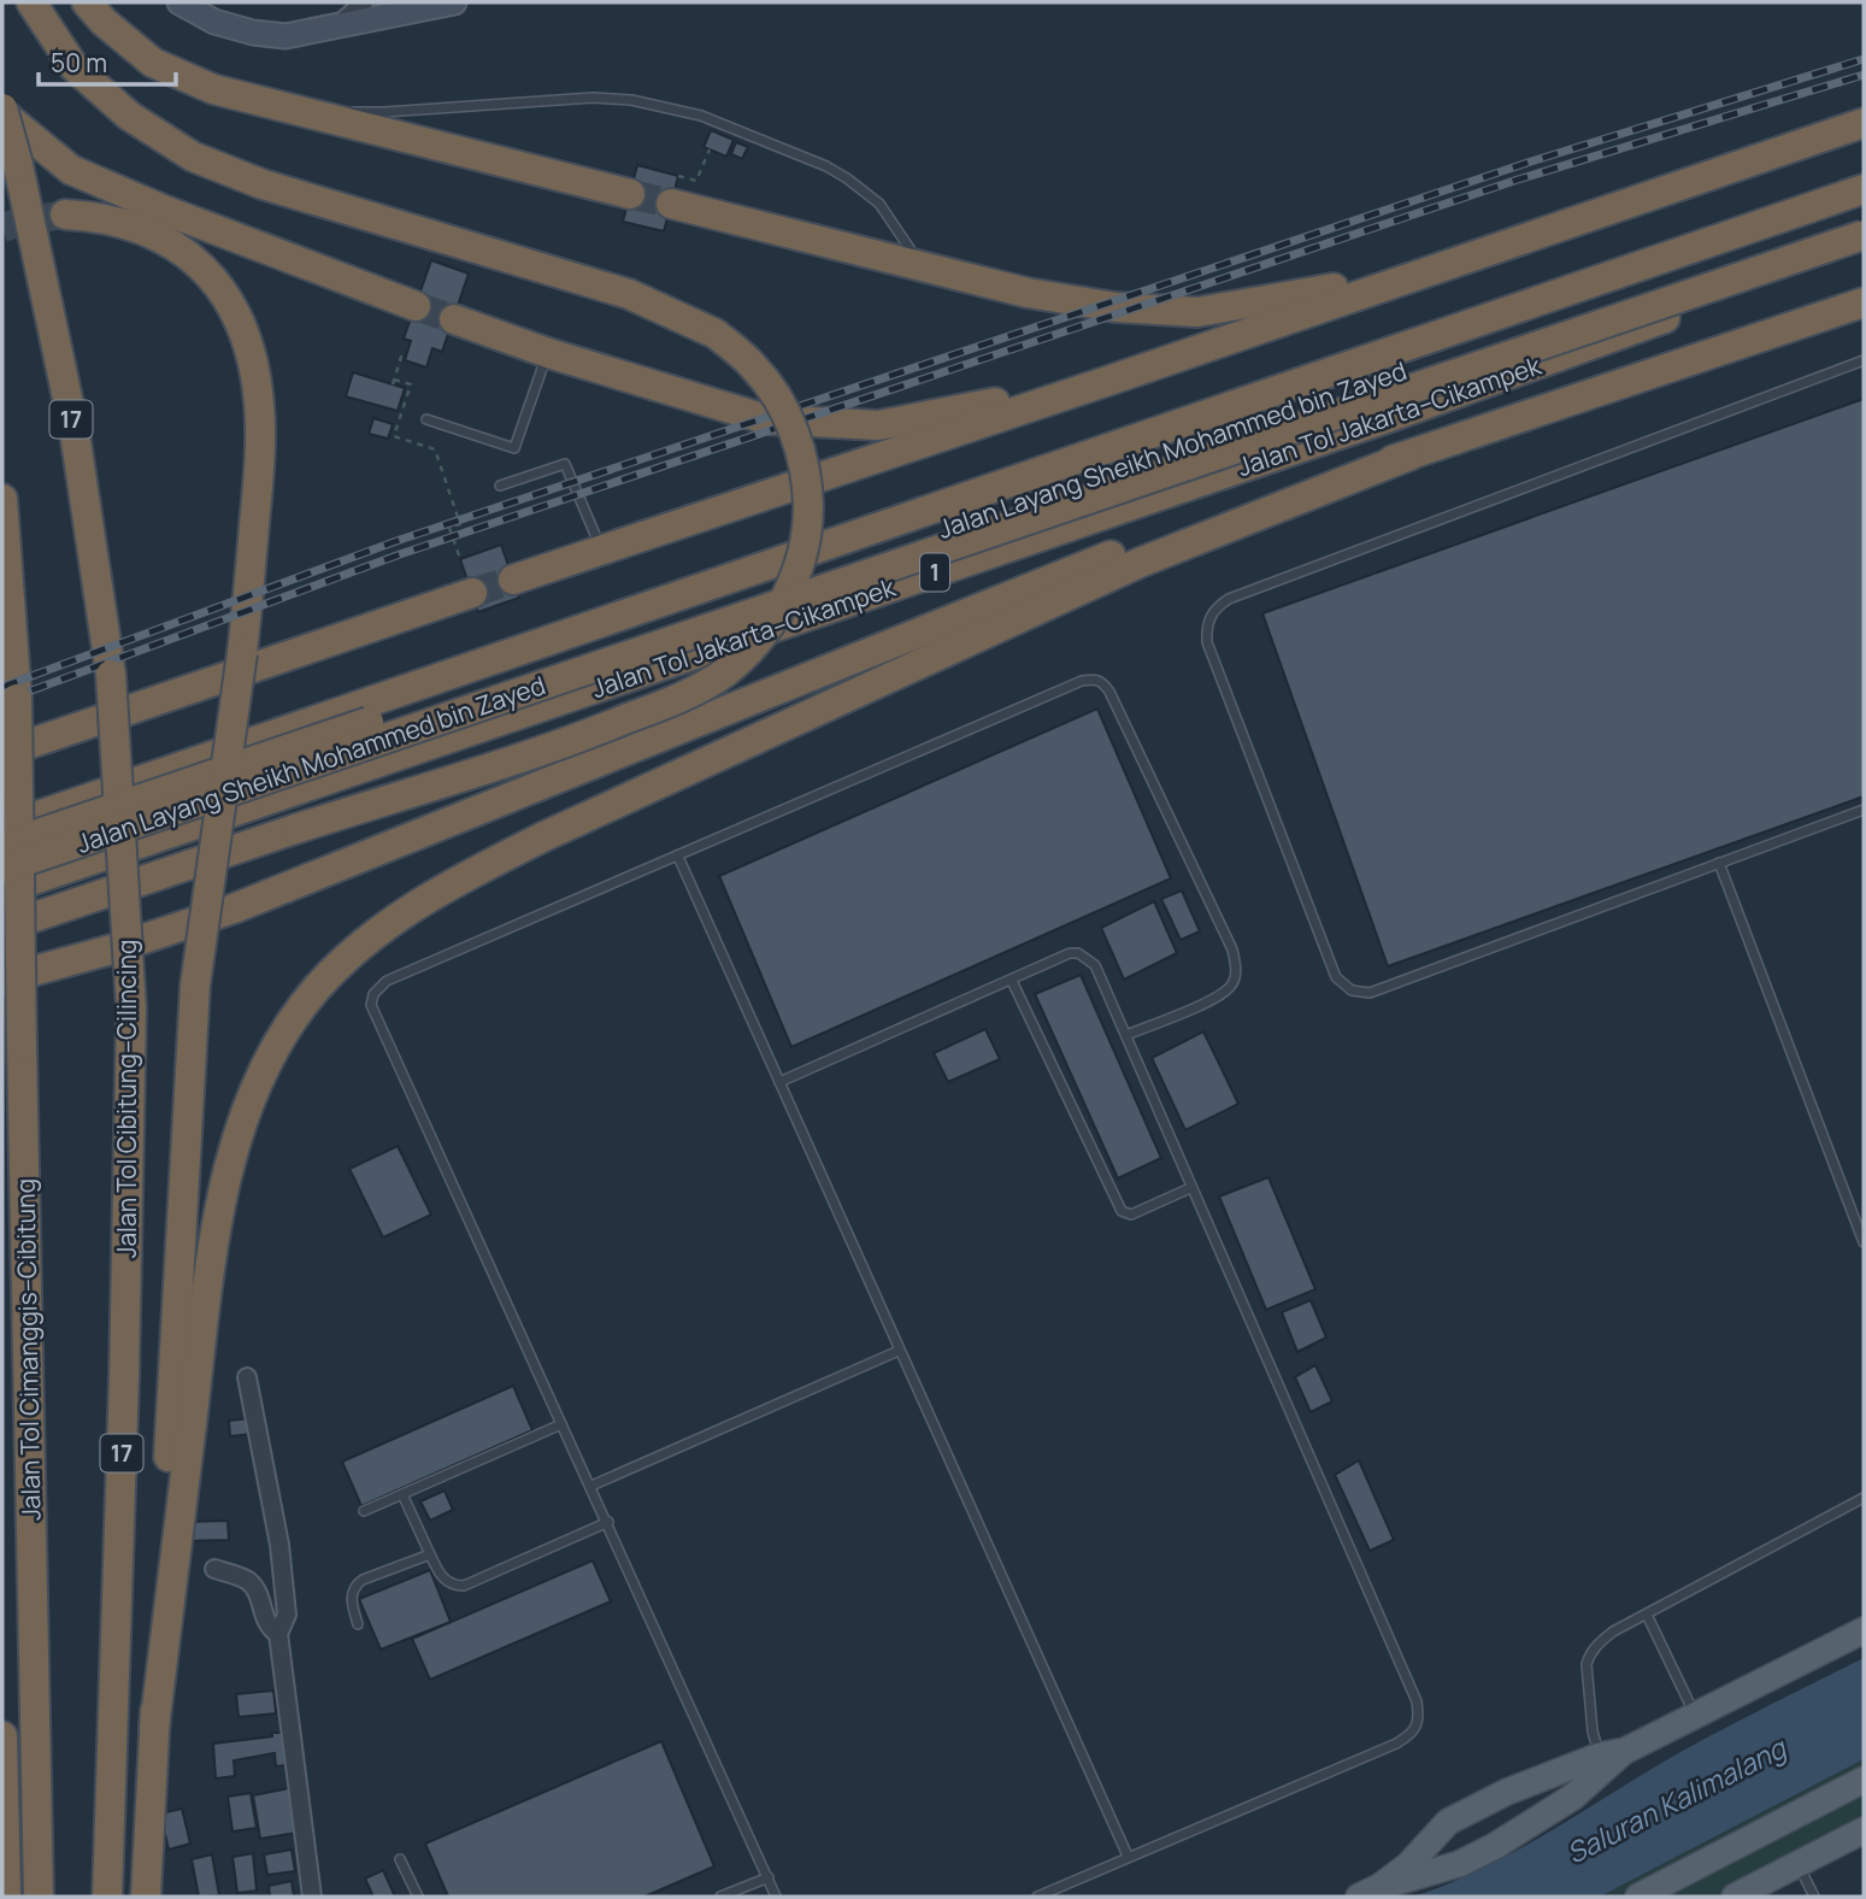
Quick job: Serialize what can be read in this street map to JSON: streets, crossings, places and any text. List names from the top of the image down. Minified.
{"streets":{"highway":["Jalan Tol Jakarta–Cikampek","17","Jalan Layang Sheikh Mohammed bin Zayed","1","Jalan Tol Cibitung–Cilincing","Jalan Tol Cimanggis–Cibitung"]},"water":["Saluran Kalimalang"],"scale_bar":"50 m"}
